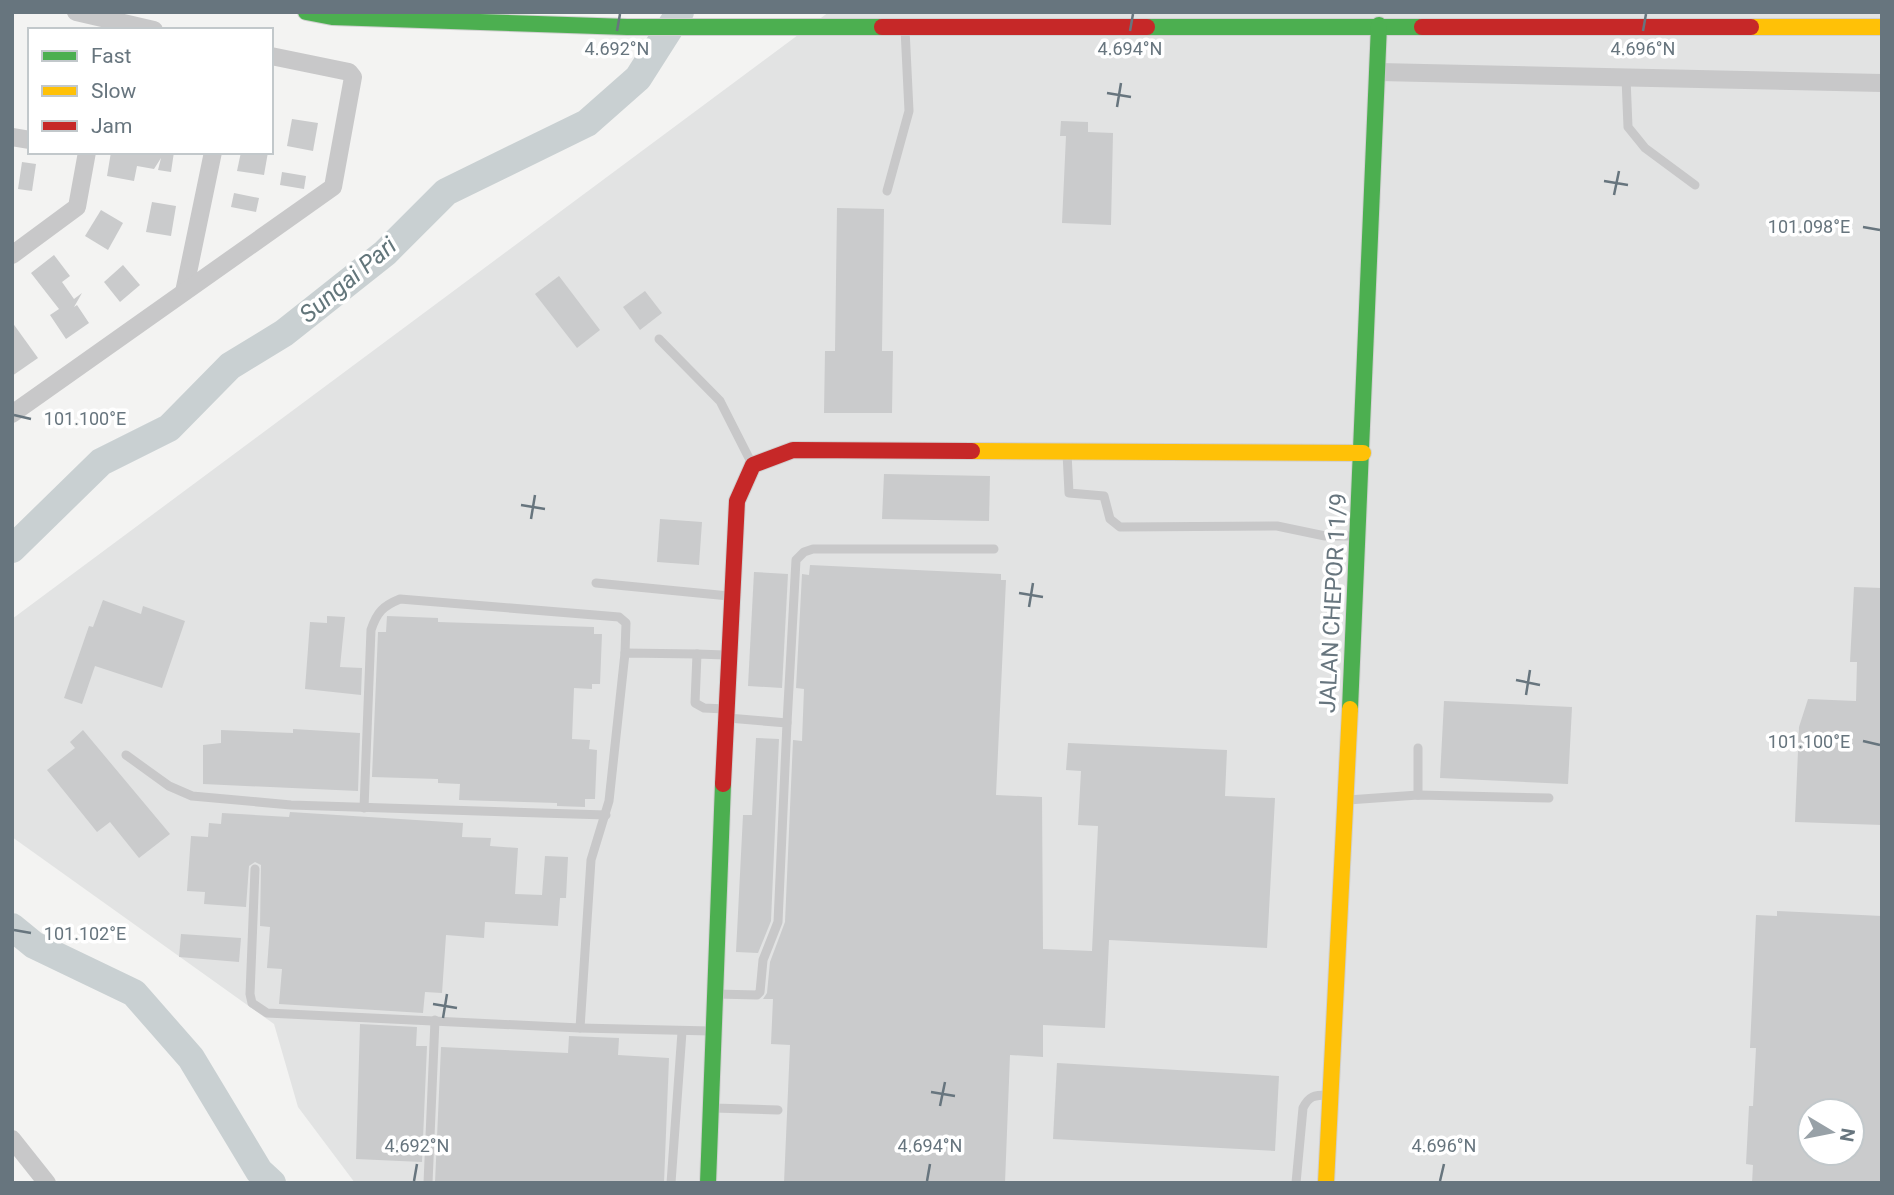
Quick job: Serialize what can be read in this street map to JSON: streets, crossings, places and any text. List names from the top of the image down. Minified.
{"streets":{"street":["JALAN CHEPOR 11/9"]},"water":["Sungai Pari"],"legend":["Fast","Slow","Jam"],"north":"right","coordinates":["4.692°N","4.694°N","4.696°N","101.098°E","101.100°E","101.102°E"]}
